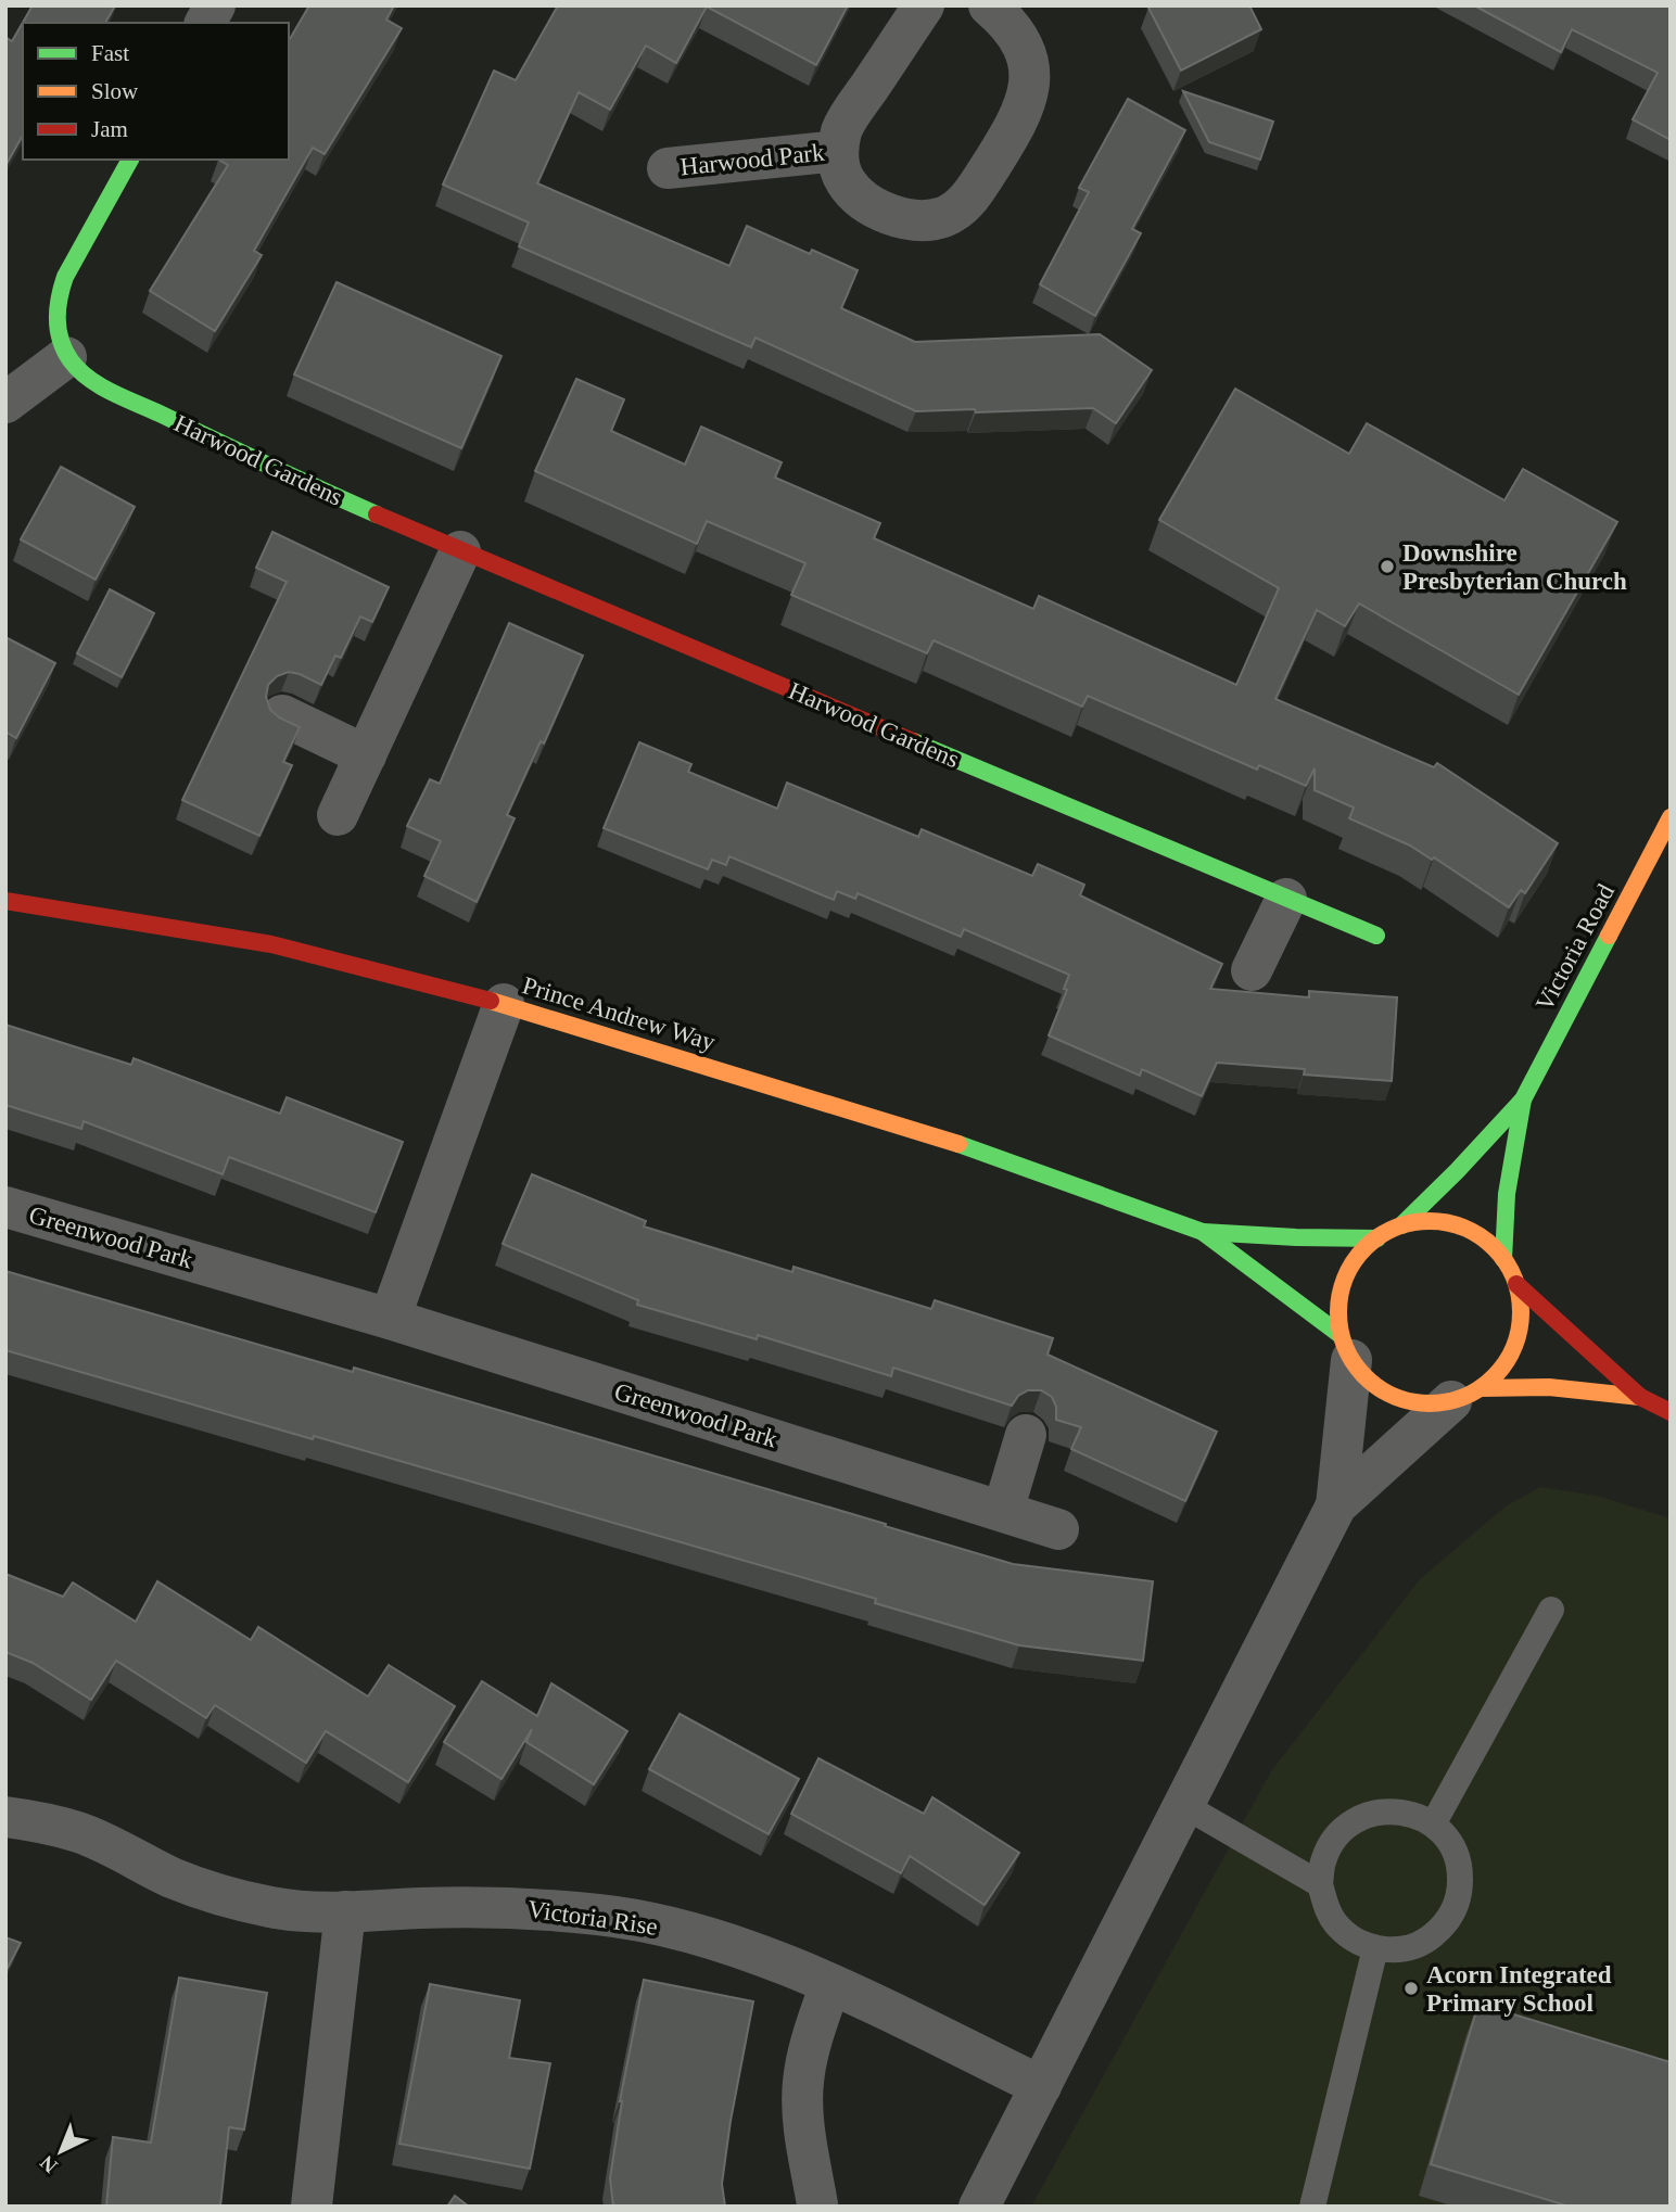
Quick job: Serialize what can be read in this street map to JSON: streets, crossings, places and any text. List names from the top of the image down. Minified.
{"streets":{"street":["Harwood Park","Harwood Gardens","Victoria Road","Prince Andrew Way","Greenwood Park","Victoria Rise"]},"crossings":[["Victoria Road","Prince Andrew Way"]],"places":["Downshire Presbyterian Church","Acorn Integrated Primary School"],"legend":["Fast","Slow","Jam"],"north":"bottom left"}
